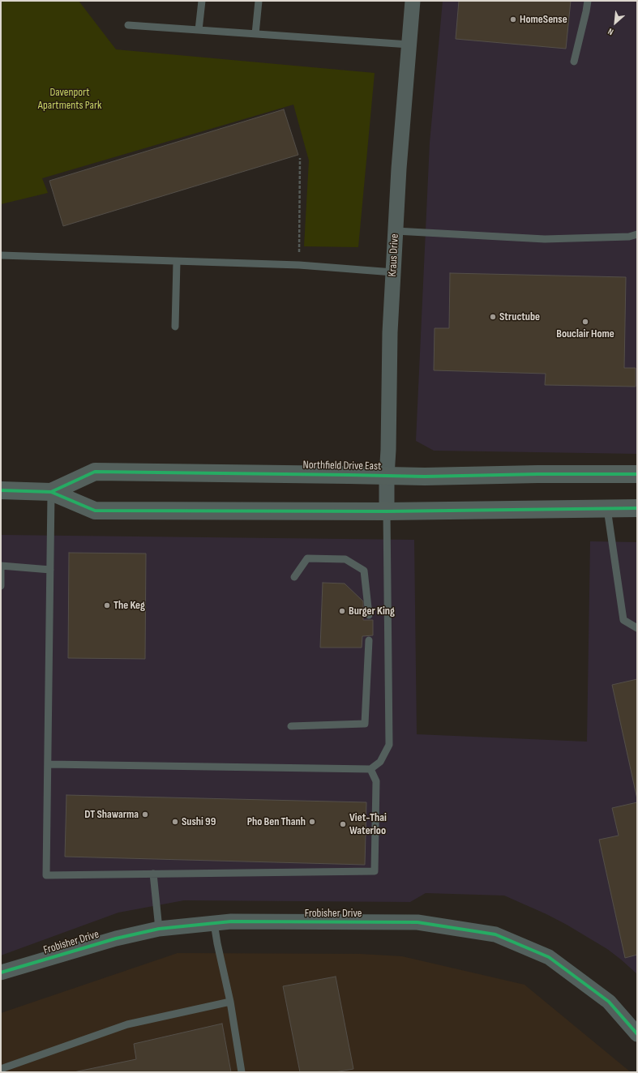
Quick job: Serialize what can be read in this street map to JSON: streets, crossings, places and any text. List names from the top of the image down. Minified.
{"streets":{"main road":["Northfield Drive East"],"street":["Kraus Drive","Frobisher Drive"]},"crossings":[["Kraus Drive","Northfield Drive East"]],"parks":["Davenport Apartments Park"],"places":["HomeSense","Structube","Bouclair Home","The Keg","Burger King","DT Shawarma","Sushi 99","Pho Ben Thanh","Viet-Thai Waterloo"],"north":"bottom left"}
